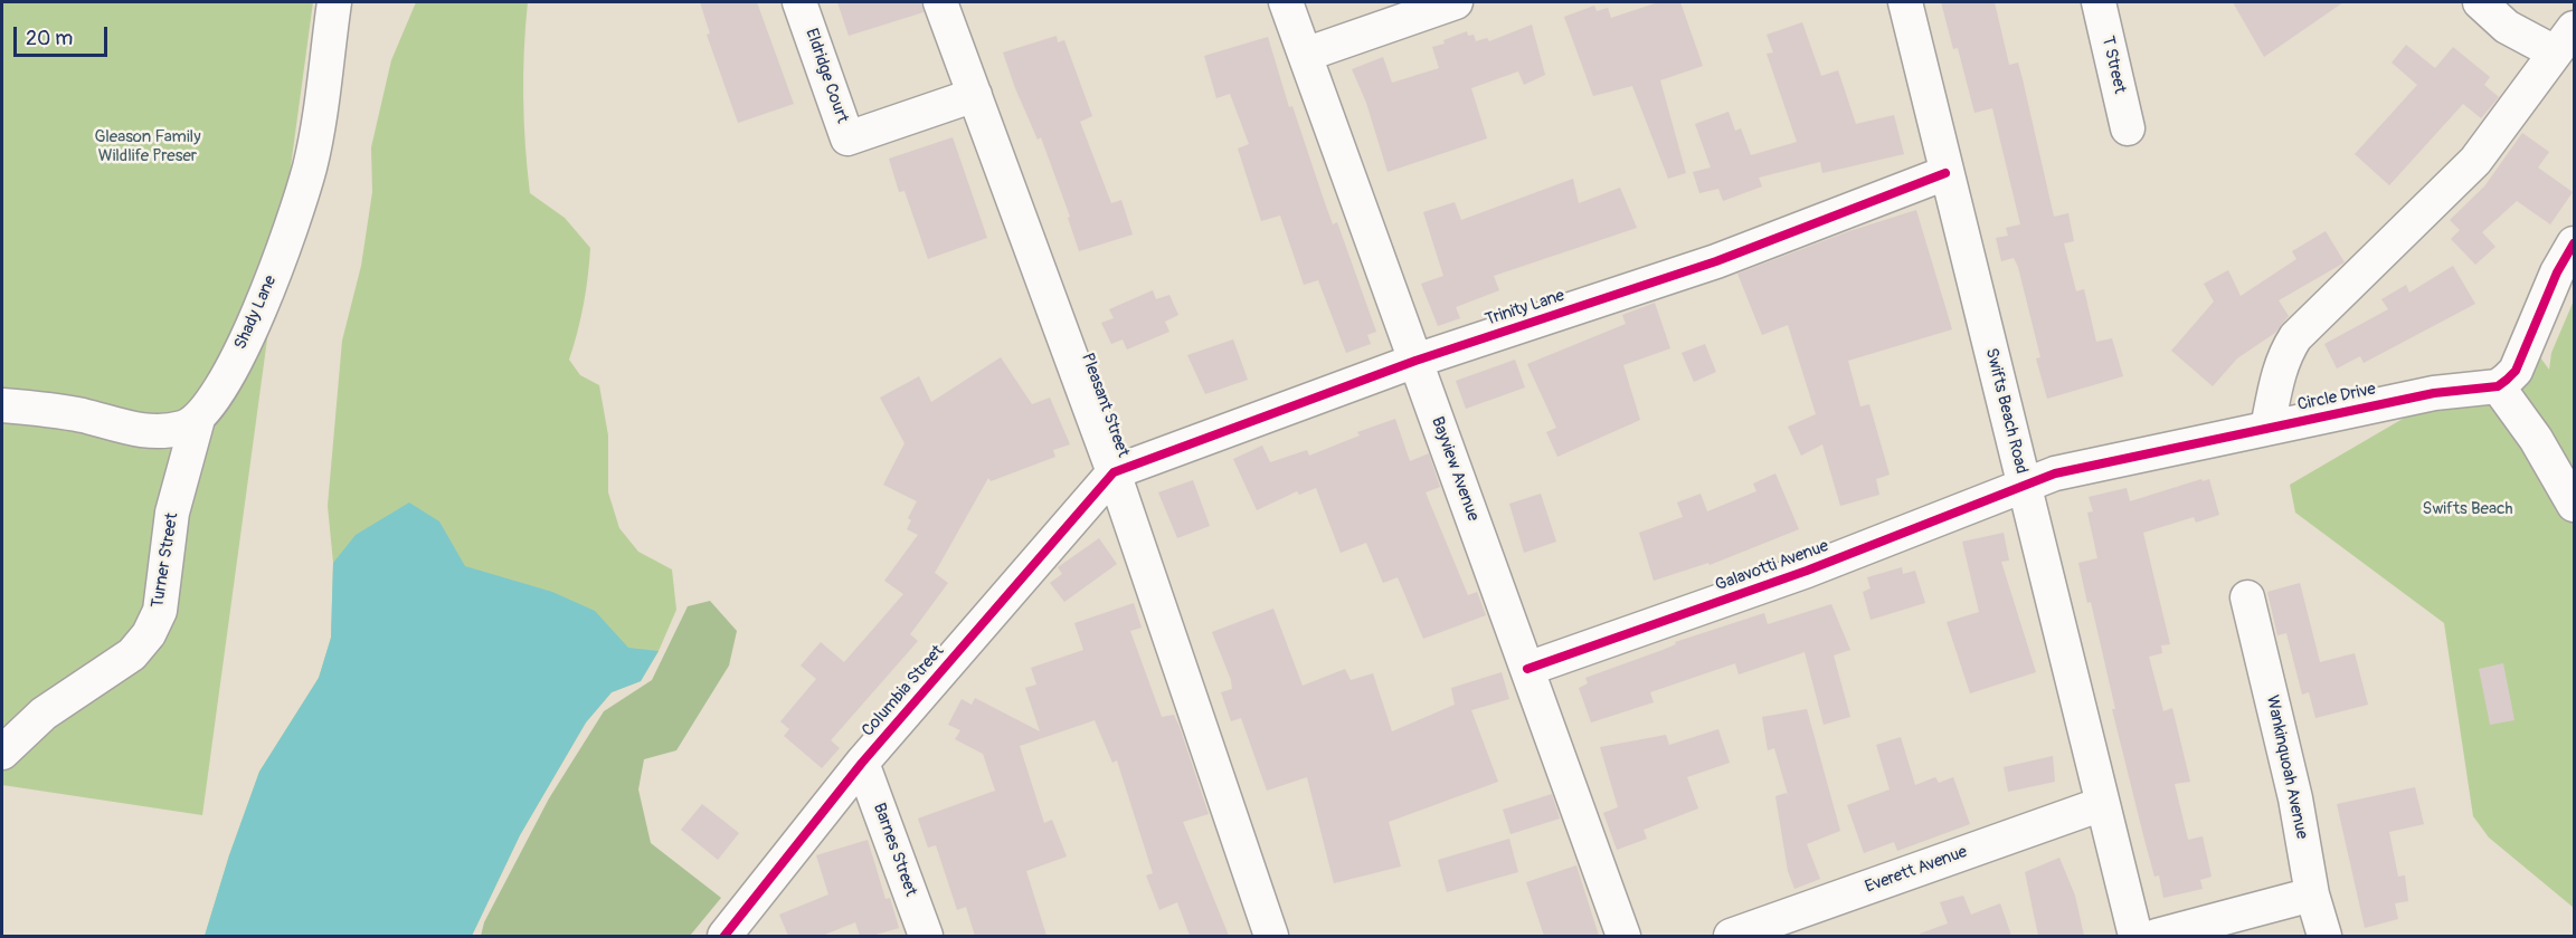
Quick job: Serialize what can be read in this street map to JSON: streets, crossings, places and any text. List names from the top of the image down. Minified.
{"streets":{"street":["T Street","Eldridge Court","Trinity Lane","Shady Lane","Circle Drive","Pleasant Street","Swifts Beach Road","Bayview Avenue","Turner Street","Galavotti Avenue","Columbia Street","Wankinquoah Avenue","Barnes Street","Everett Avenue"]},"crossings":[["Eldridge Court","Pleasant Street"],["Trinity Lane","Pleasant Street"],["Trinity Lane","Swifts Beach Road"],["Trinity Lane","Bayview Avenue"],["Trinity Lane","Columbia Street"],["Shady Lane","Turner Street"],["Circle Drive","Swifts Beach Road"],["Circle Drive","Galavotti Avenue"],["Pleasant Street","Columbia Street"],["Swifts Beach Road","Galavotti Avenue"],["Swifts Beach Road","Everett Avenue"],["Bayview Avenue","Galavotti Avenue"],["Columbia Street","Barnes Street"]],"parks":["Gleason Family Wildlife Preser","Swifts Beach"],"scale_bar":"20 m"}
